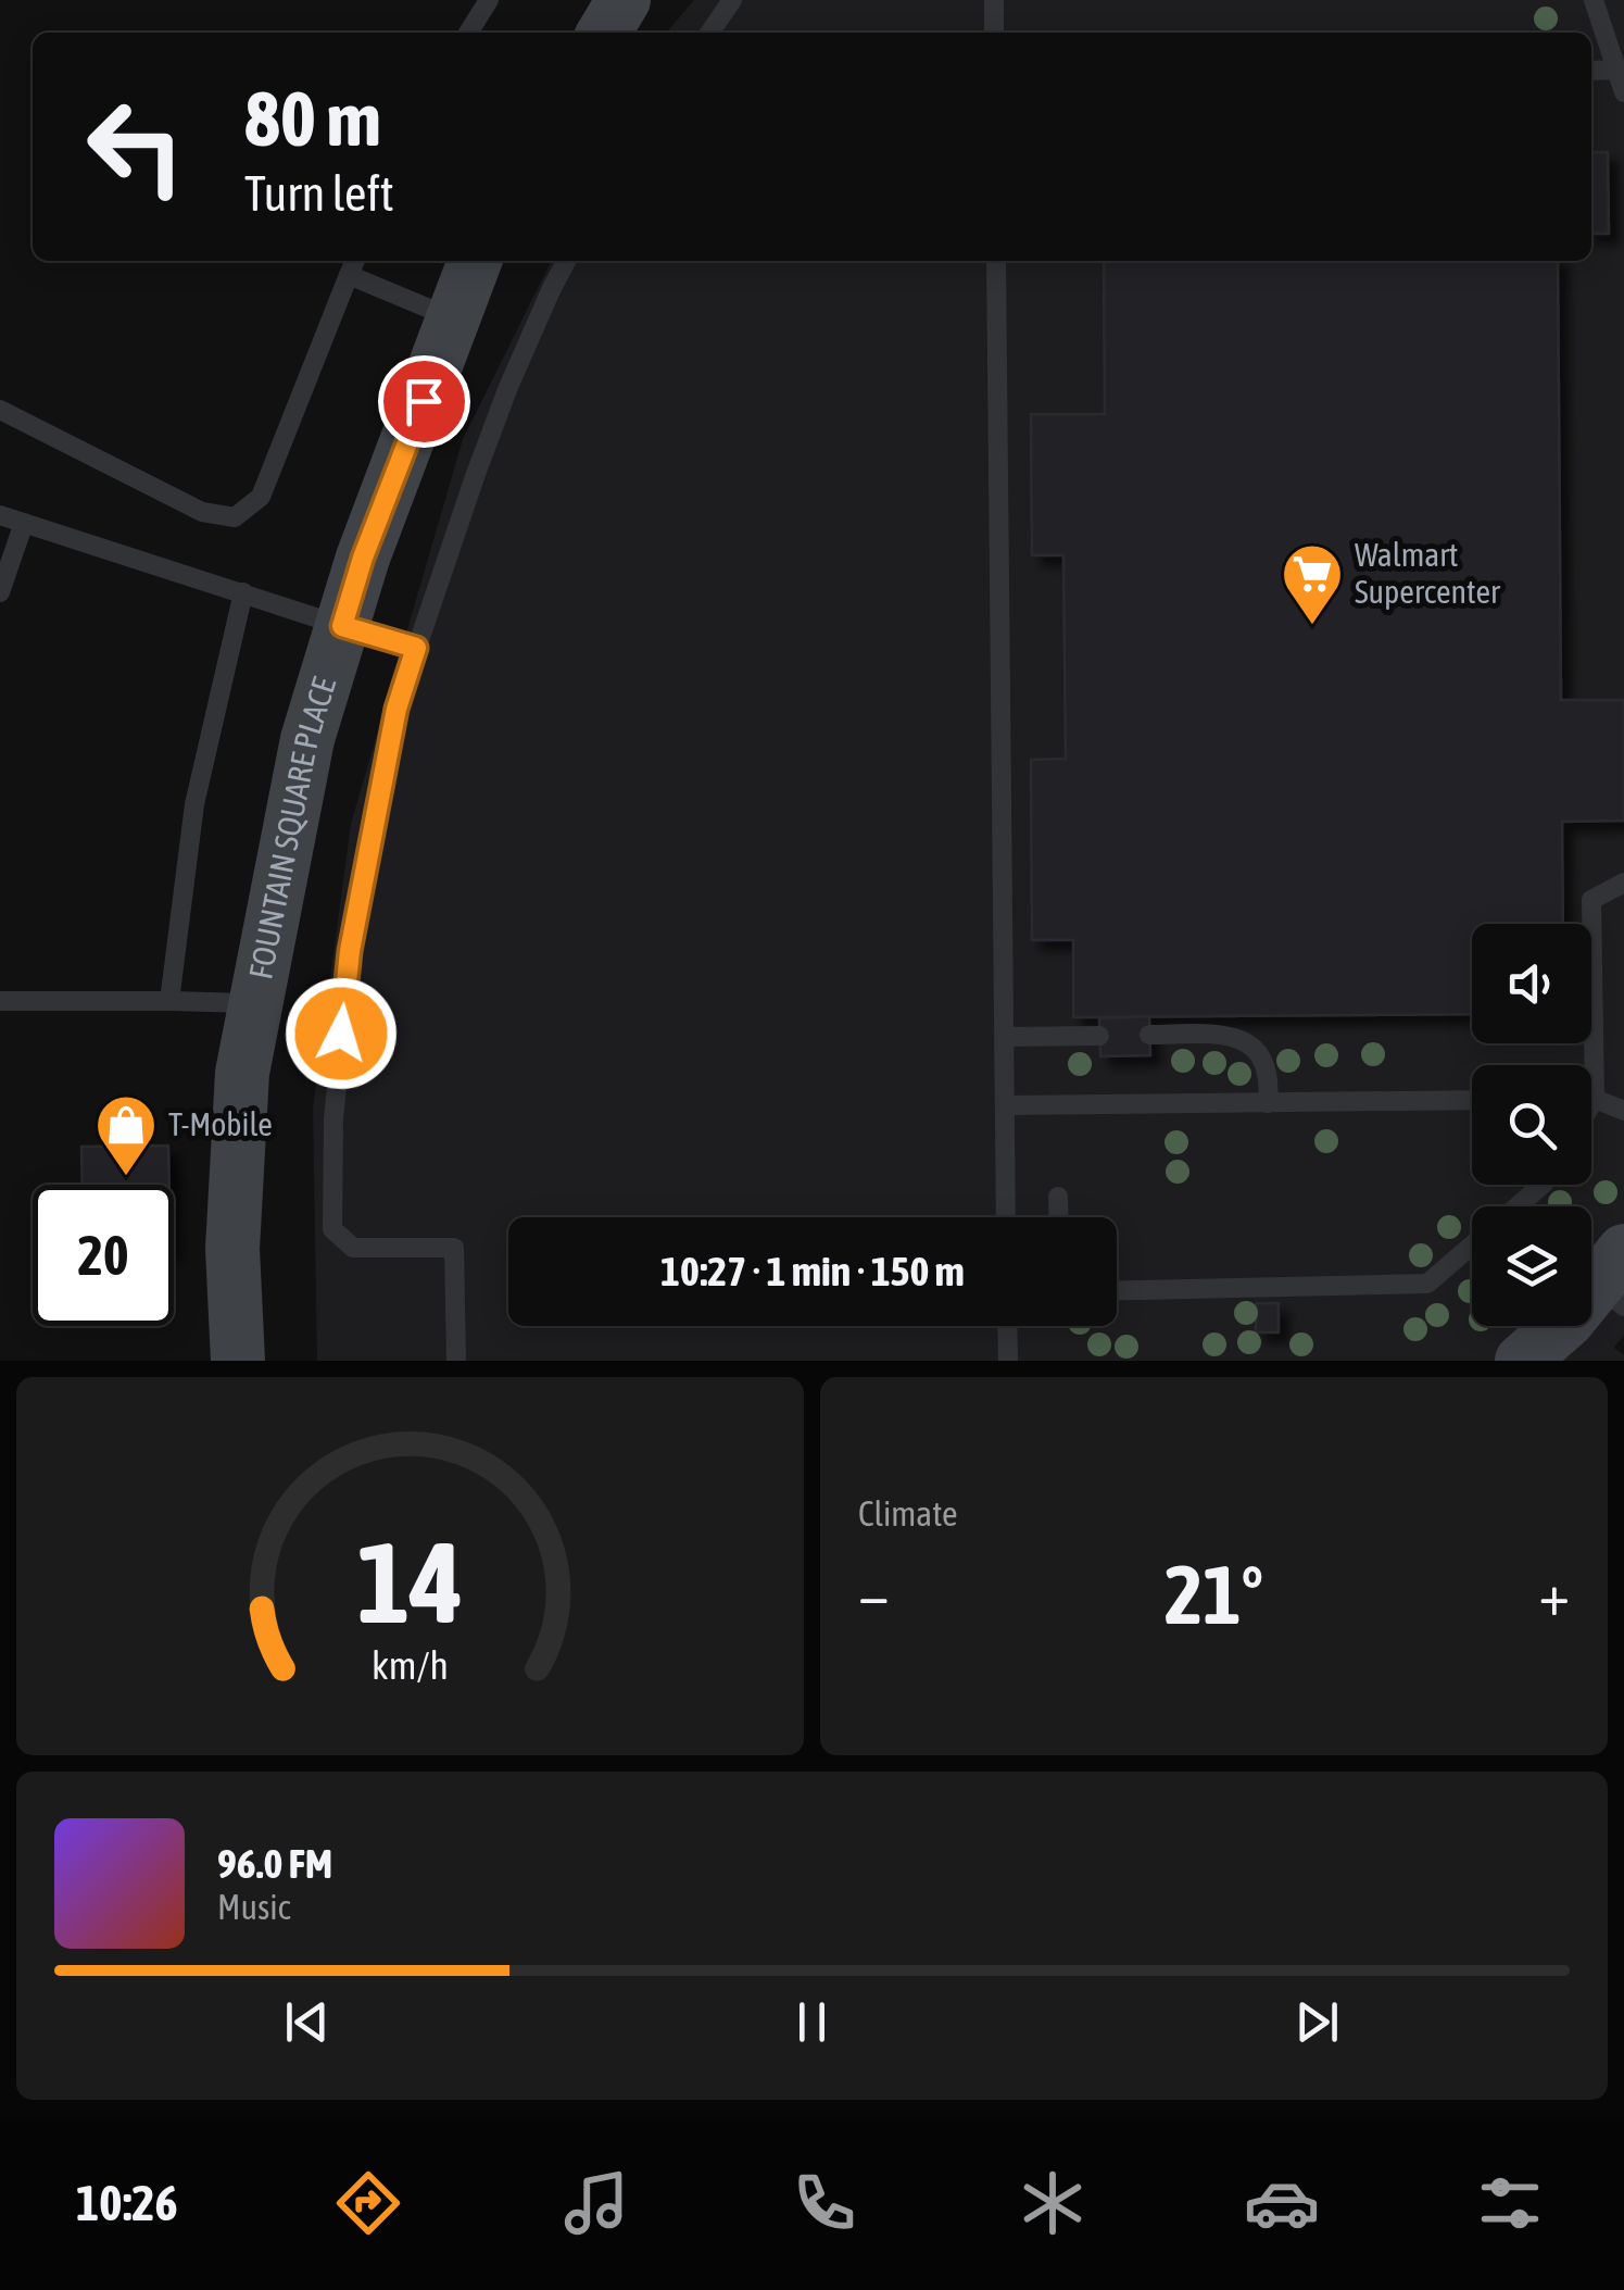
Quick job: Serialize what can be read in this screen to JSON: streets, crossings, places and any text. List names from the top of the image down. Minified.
{"streets":{"street":["FOUNTAIN SQUARE PLACE"]},"places":{"supermarket":["Walmart Supercenter"],"shop":["T-Mobile"]},"page":{"turn":["80 m","Turn left"],"limit":"20","trip":"10:27 · 1 min · 150 m","tile":"Climate","heat":["−","21°","+"],"song":["96.0 FM","Music"],"tabs":"10:26","gauge":["14","km/h"]}}
